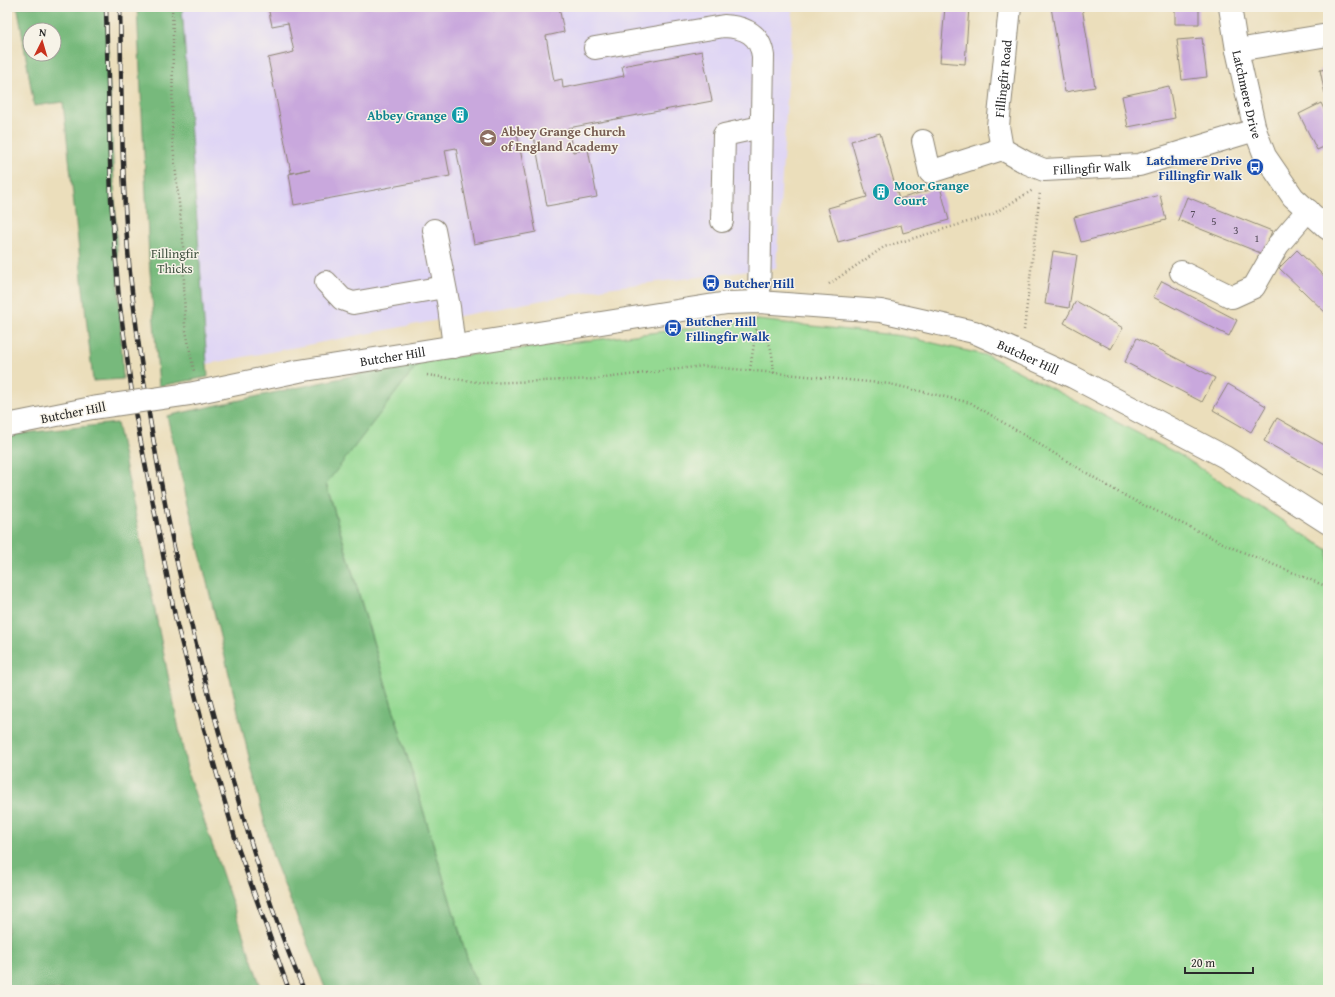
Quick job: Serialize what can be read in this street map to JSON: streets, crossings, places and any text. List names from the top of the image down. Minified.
{"streets":{"street":["Fillingfir Road","Latchmere Drive","Fillingfir Walk","Butcher Hill"]},"crossings":[["Fillingfir Road","Fillingfir Walk"],["Latchmere Drive","Fillingfir Walk"]],"parks":["Fillingfir Thicks"],"places":{"building":["Abbey Grange","Moor Grange Court"],"school or university":["Abbey Grange Church of England Academy"],"bus stop":["Latchmere Drive Fillingfir Walk","Butcher Hill","Butcher Hill Fillingfir Walk"]},"house_numbers":["7","5","3","1"],"scale_bar":"20 m","north":"top"}
